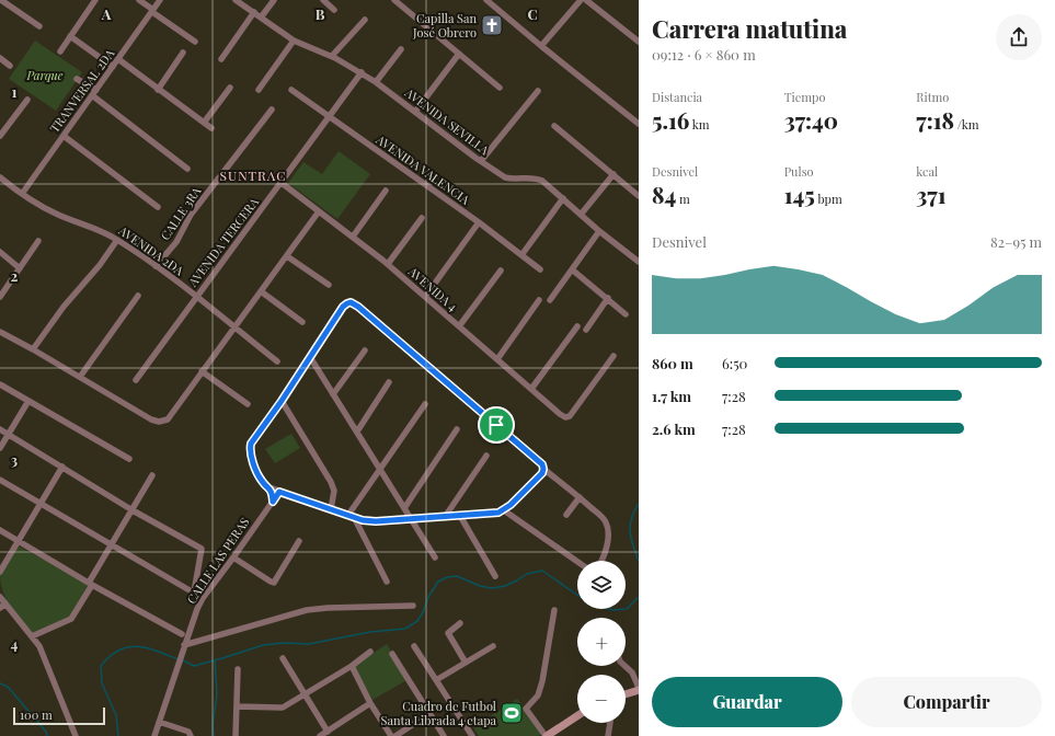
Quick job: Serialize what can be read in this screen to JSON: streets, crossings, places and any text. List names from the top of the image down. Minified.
{"streets":{"street":["TRANVERSAL 2DA","AVENIDA SEVILLA","AVENIDA VALENCIA","CALLE 3RA","AVENIDA TERCERA","AVENIDA 2DA","AVENIDA 4","CALLE LAS PERAS"]},"crossings":[["TRANVERSAL 2DA","AVENIDA 2DA"],["AVENIDA SEVILLA","AVENIDA TERCERA"],["AVENIDA VALENCIA","AVENIDA TERCERA"],["CALLE 3RA","AVENIDA 2DA"],["AVENIDA TERCERA","AVENIDA 2DA"],["AVENIDA TERCERA","AVENIDA 4"]],"districts":["SUNTRAC"],"parks":["Parque"],"places":{"church":["Capilla San José Obrero"],"sports":["Cuadro de Futbol Santa Librada 4 etapa"]},"scale_bar":"100 m","page":{"heading":["Carrera matutina","09:12 · 6 × 860 m"],"stats":[["Distancia","5.16 km"],["Tiempo","37:40"],["Ritmo","7:18 /km"],["Desnivel","84 m"],["Pulso","145 bpm"],["kcal","371"]],"chart":["Desnivel","82–95 m"],"list":[{"name":"860 m","note":"6:50"},{"name":"1.7 km","note":"7:28"},{"name":"2.6 km","note":"7:28"}],"map_buttons":["+","−"],"buttons":["Guardar","Compartir"],"scale":"100 m"},"grid":{"columns":["A","B","C"],"rows":["1","2","3","4"]}}
